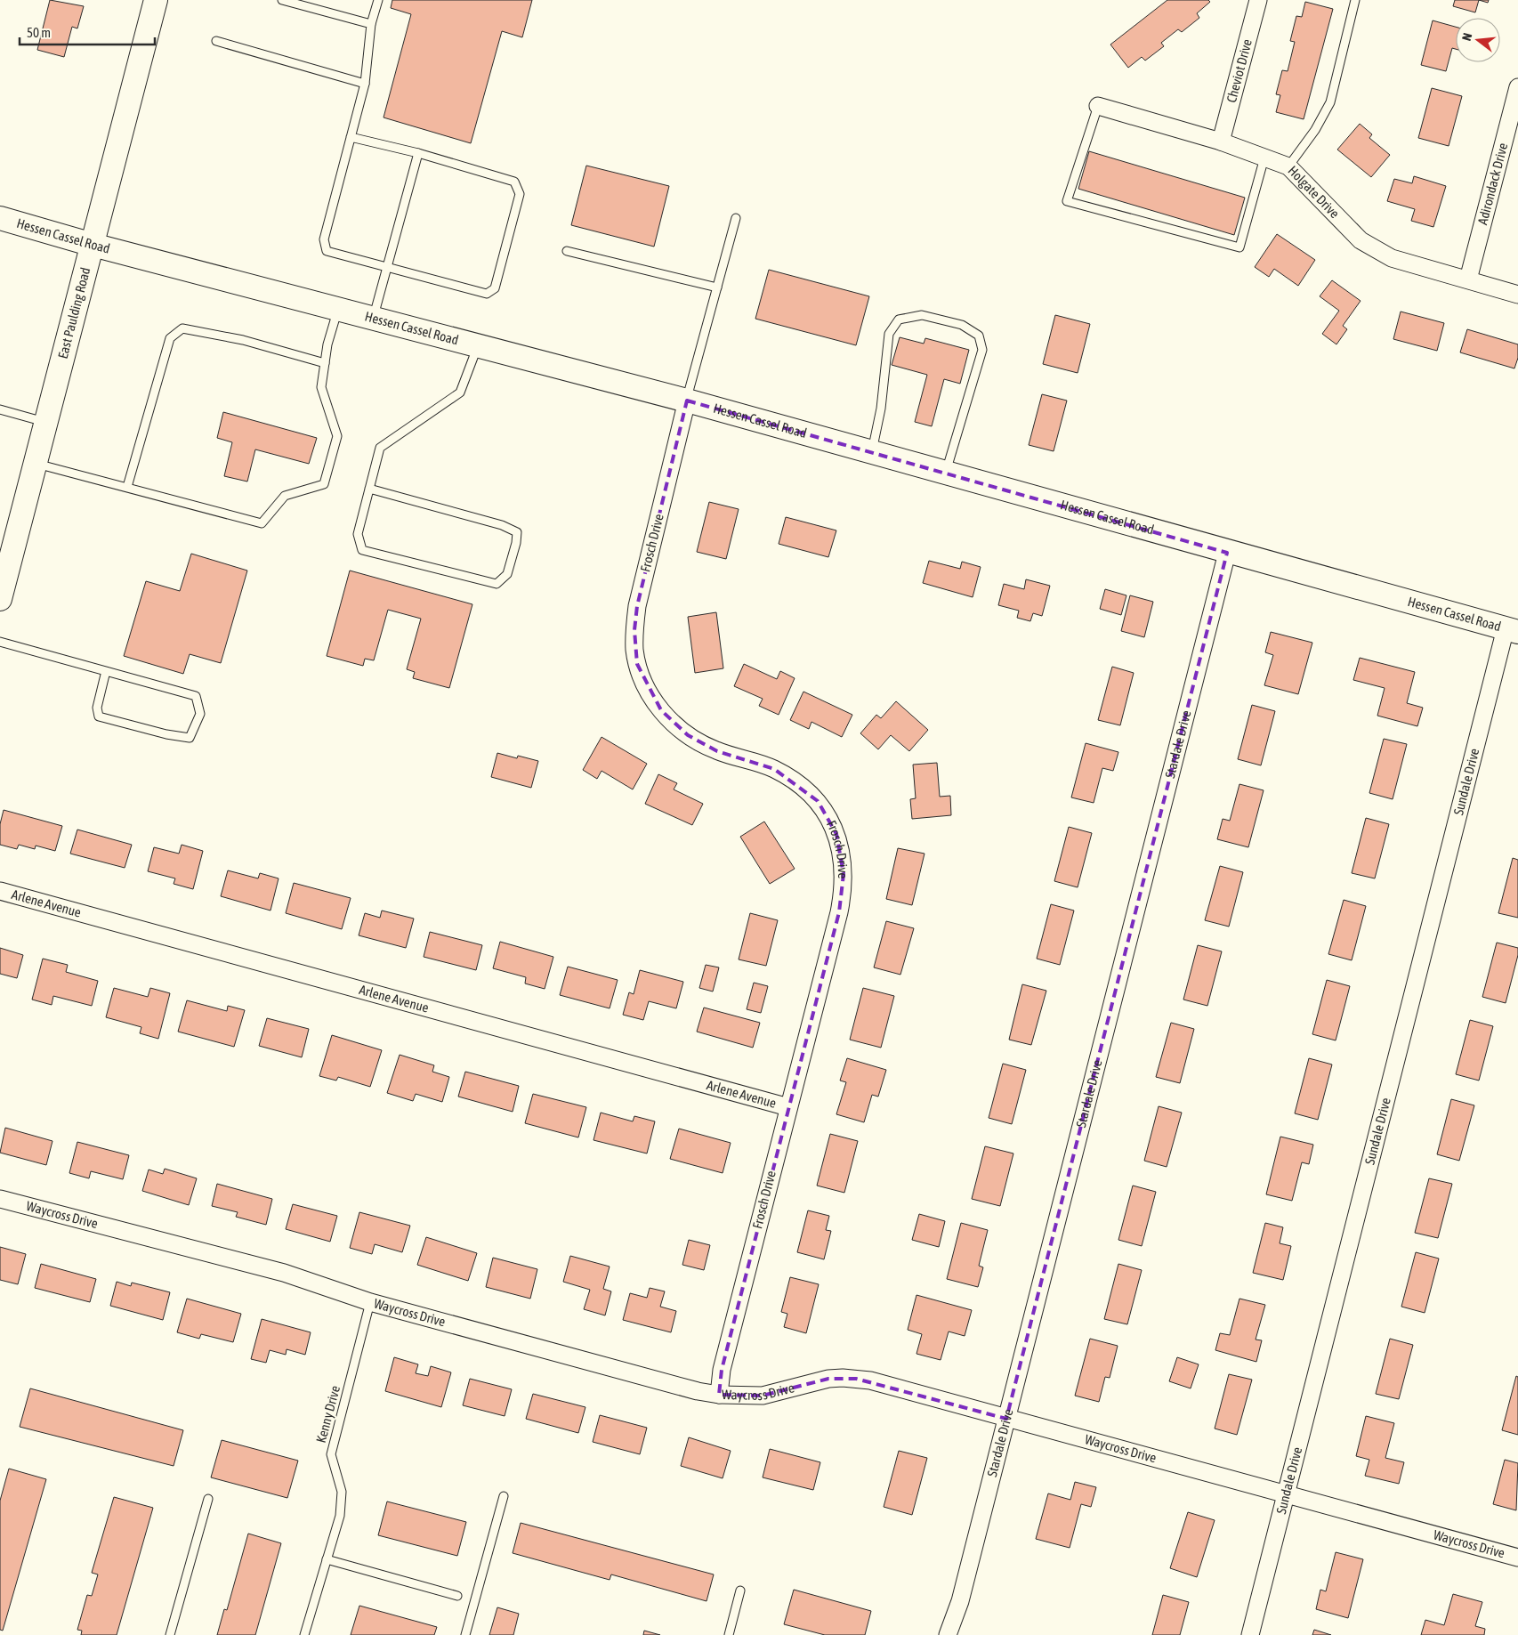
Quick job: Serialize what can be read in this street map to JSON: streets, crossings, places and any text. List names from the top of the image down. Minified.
{"streets":{"main road":["Hessen Cassel Road","East Paulding Road"],"street":["Cheviot Drive","Adirondack Drive","Holgate Drive","Frosch Drive","Stardale Drive","Sundale Drive","Arlene Avenue","Waycross Drive"],"lane":["Kenny Drive"]},"crossings":[["Cheviot Drive","Holgate Drive"],["Adirondack Drive","Holgate Drive"],["Hessen Cassel Road","East Paulding Road"],["Hessen Cassel Road","Frosch Drive"],["Hessen Cassel Road","Stardale Drive"],["Hessen Cassel Road","Sundale Drive"],["Frosch Drive","Arlene Avenue"],["Frosch Drive","Waycross Drive"],["Stardale Drive","Waycross Drive"],["Sundale Drive","Waycross Drive"],["Waycross Drive","Kenny Drive"]],"scale_bar":"50 m","north":"left"}
